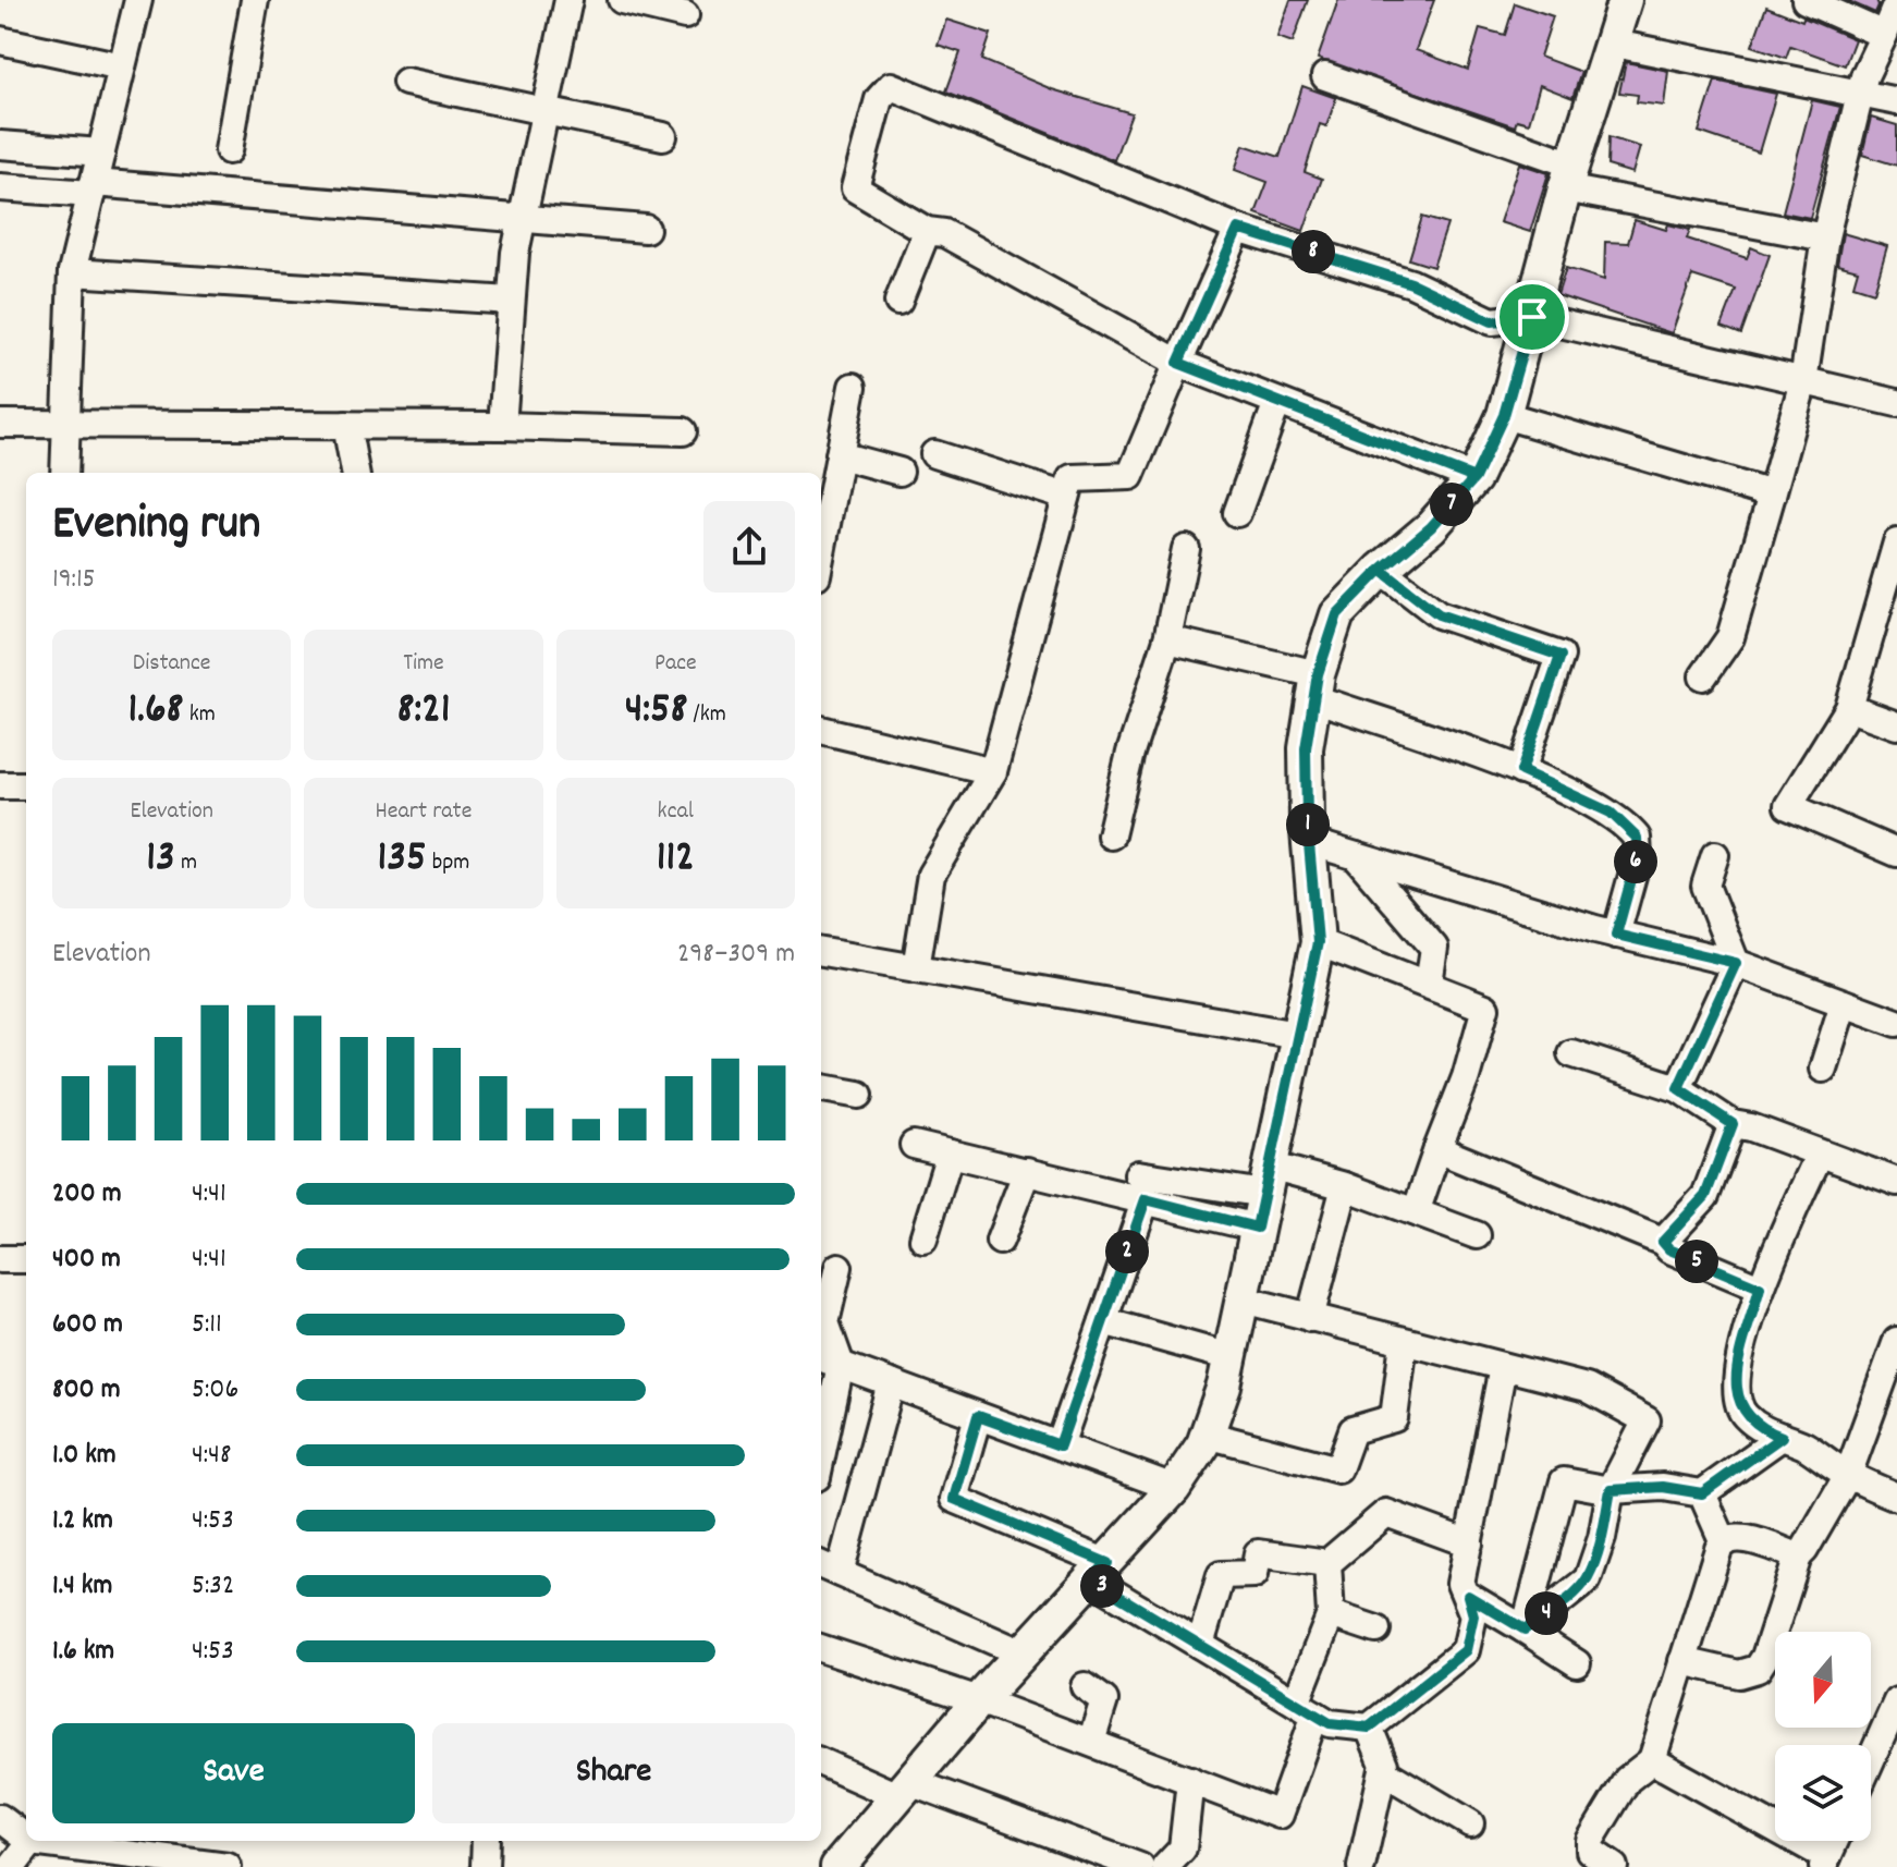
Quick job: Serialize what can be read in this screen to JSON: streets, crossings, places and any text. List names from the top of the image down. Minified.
{"north":"bottom","page":{"pins":["8","7","1","6","2","5","3","4"],"heading":["Evening run","19:15"],"stats":[["Distance","1.68 km"],["Time","8:21"],["Pace","4:58 /km"],["Elevation","13 m"],["Heart rate","135 bpm"],["kcal","112"]],"chart":["Elevation","298–309 m"],"list":[{"name":"200 m","note":"4:41"},{"name":"400 m","note":"4:41"},{"name":"600 m","note":"5:11"},{"name":"800 m","note":"5:06"},{"name":"1.0 km","note":"4:48"},{"name":"1.2 km","note":"4:53"},{"name":"1.4 km","note":"5:32"},{"name":"1.6 km","note":"4:53"}],"buttons":["Save","Share"]}}
